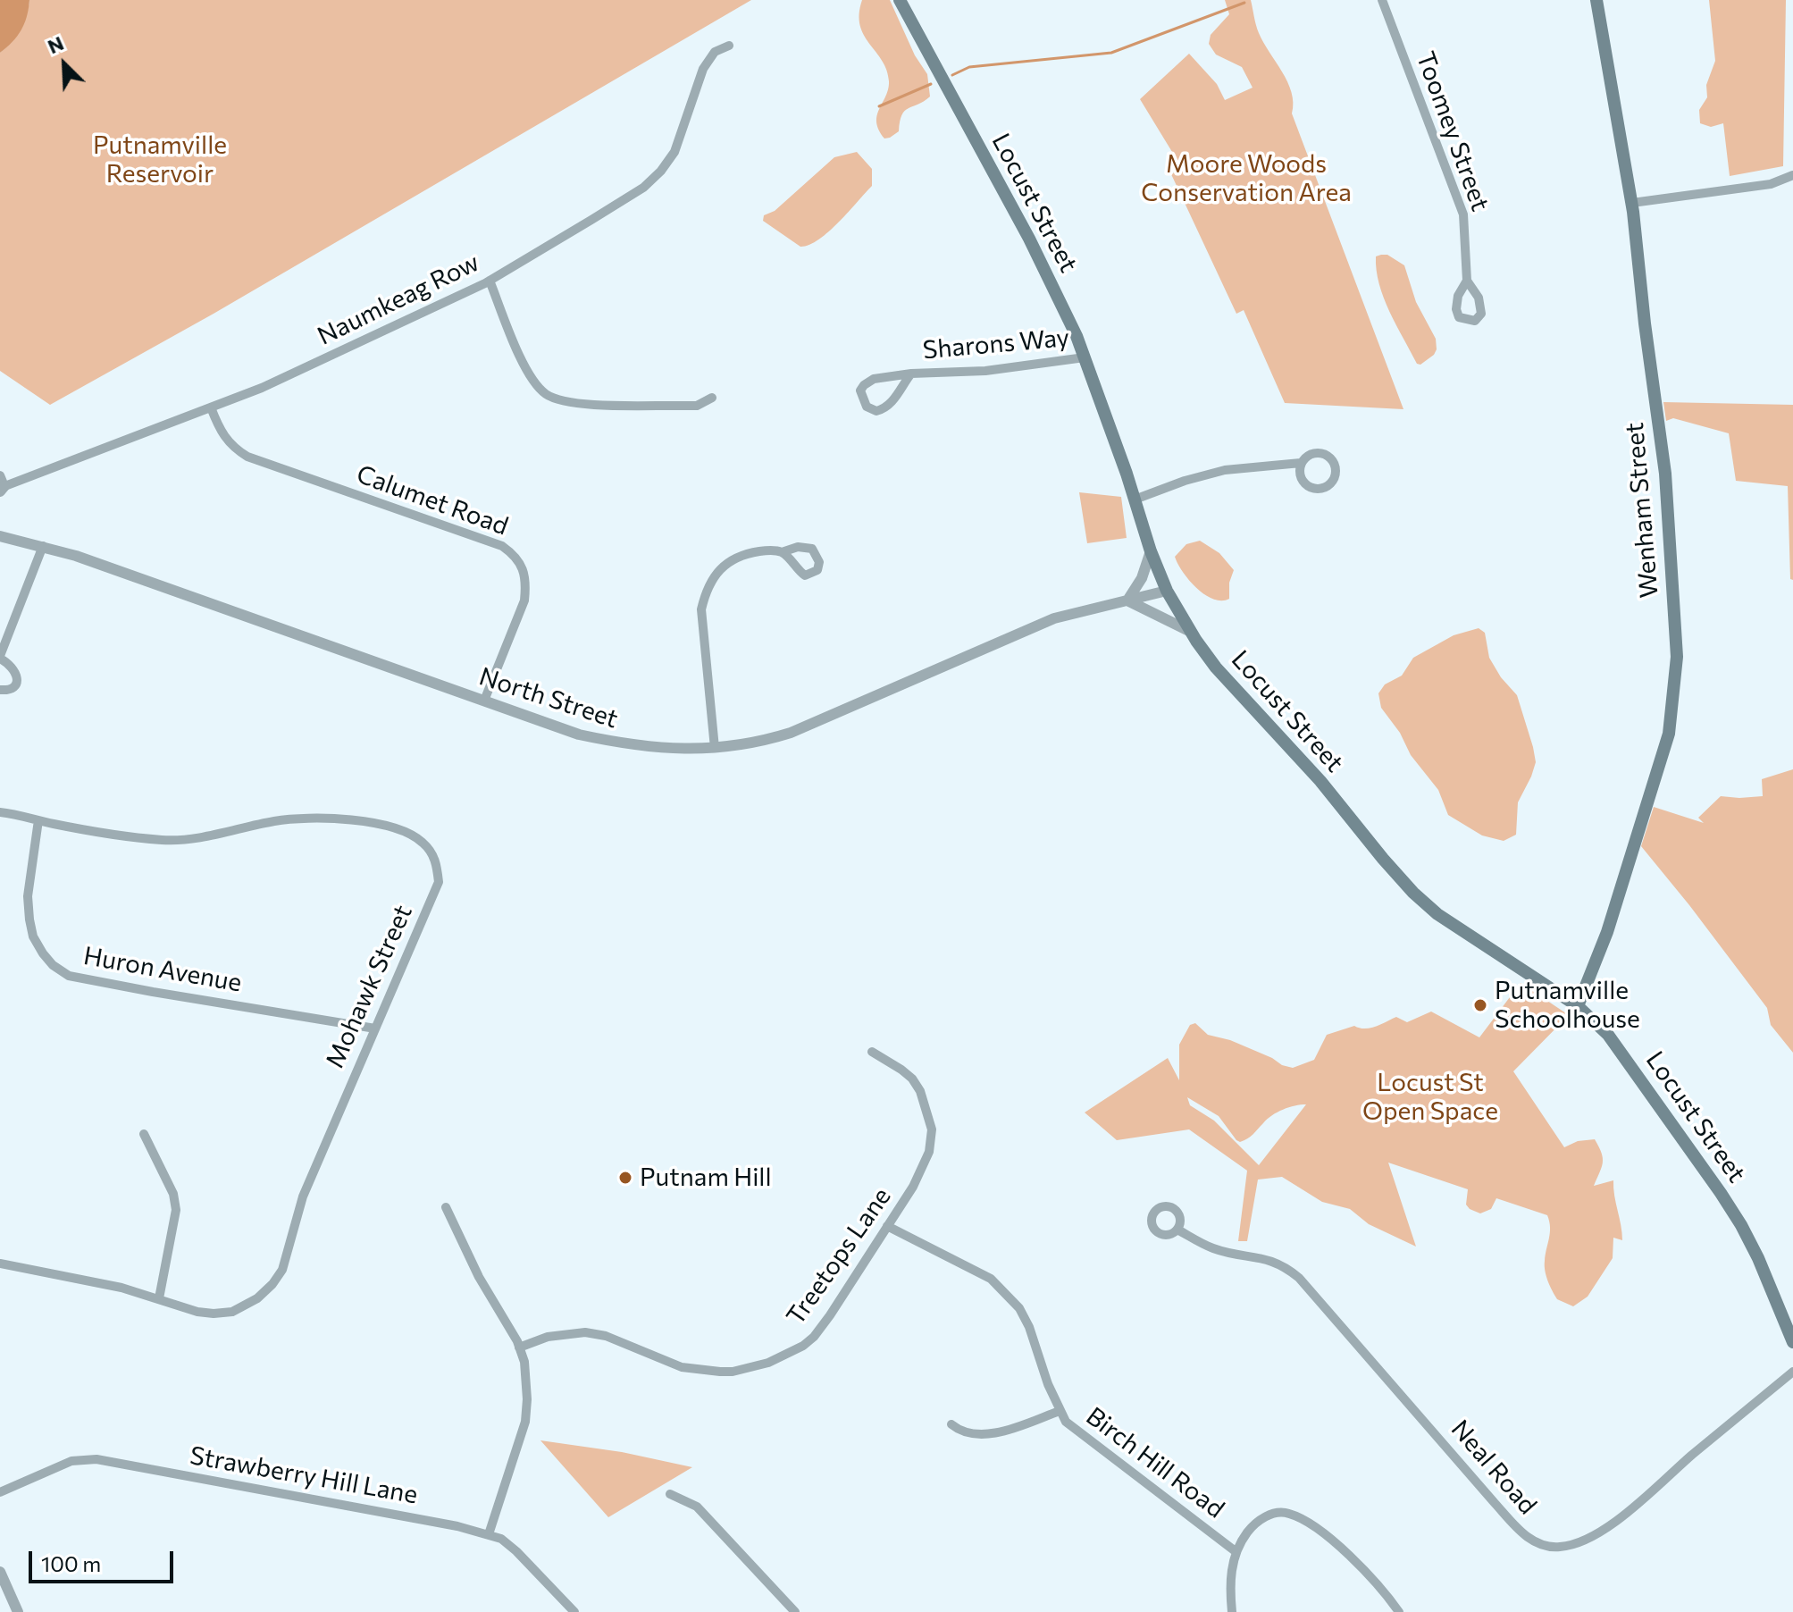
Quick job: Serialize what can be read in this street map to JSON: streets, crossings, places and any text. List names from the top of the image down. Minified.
{"streets":{"main road":["Locust Street","Wenham Street"],"street":["Toomey Street","Naumkeag Row","Sharons Way","Calumet Road","North Street","Huron Avenue","Mohawk Street","Treetops Lane","Birch Hill Road","Neal Road","Strawberry Hill Lane"]},"crossings":[["Locust Street","Sharons Way"],["Locust Street","Wenham Street"],["Locust Street","North Street"],["Naumkeag Row","Calumet Road"],["Calumet Road","North Street"],["Huron Avenue","Mohawk Street"],["Treetops Lane","Birch Hill Road"]],"parks":["Putnamville Reservoir","Moore Woods Conservation Area","Locust St Open Space"],"places":["Putnamville Schoolhouse","Putnam Hill"],"scale_bar":"100 m","north":"top left"}
